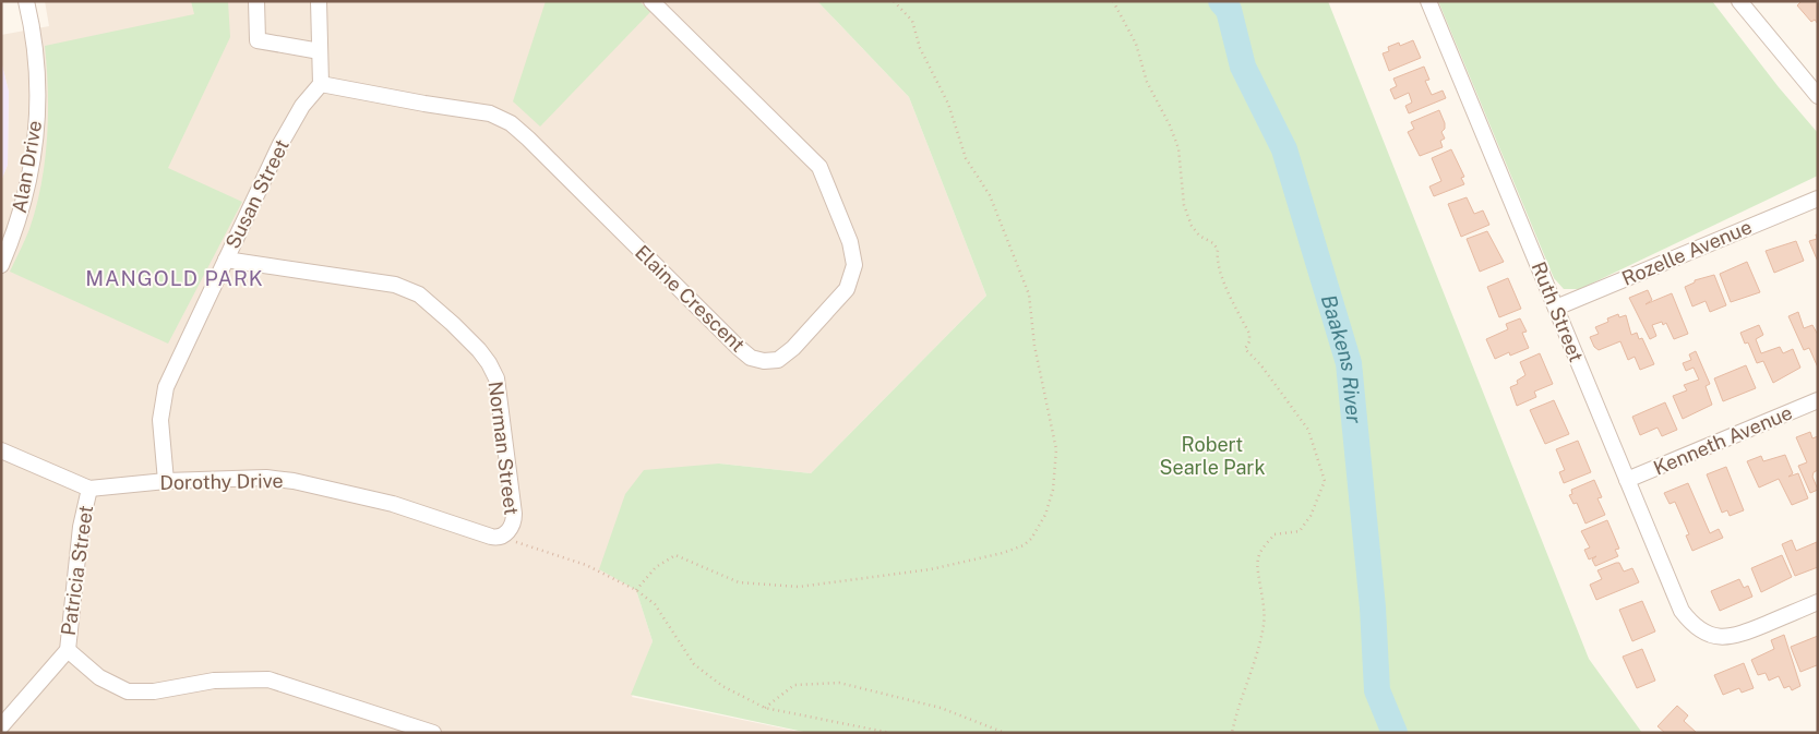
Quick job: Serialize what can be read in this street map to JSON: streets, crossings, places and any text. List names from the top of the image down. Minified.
{"streets":{"street":["Alan Drive","Susan Street","Rozelle Avenue","Elaine Crescent","Ruth Street","Kenneth Avenue","Norman Street","Dorothy Drive","Patricia Street"]},"crossings":[["Susan Street","Elaine Crescent"],["Susan Street","Norman Street"],["Susan Street","Dorothy Drive"],["Rozelle Avenue","Ruth Street"],["Ruth Street","Kenneth Avenue"],["Norman Street","Dorothy Drive"],["Dorothy Drive","Patricia Street"]],"districts":["MANGOLD PARK"],"water":["Baakens River"],"parks":["Robert Searle Park"]}
